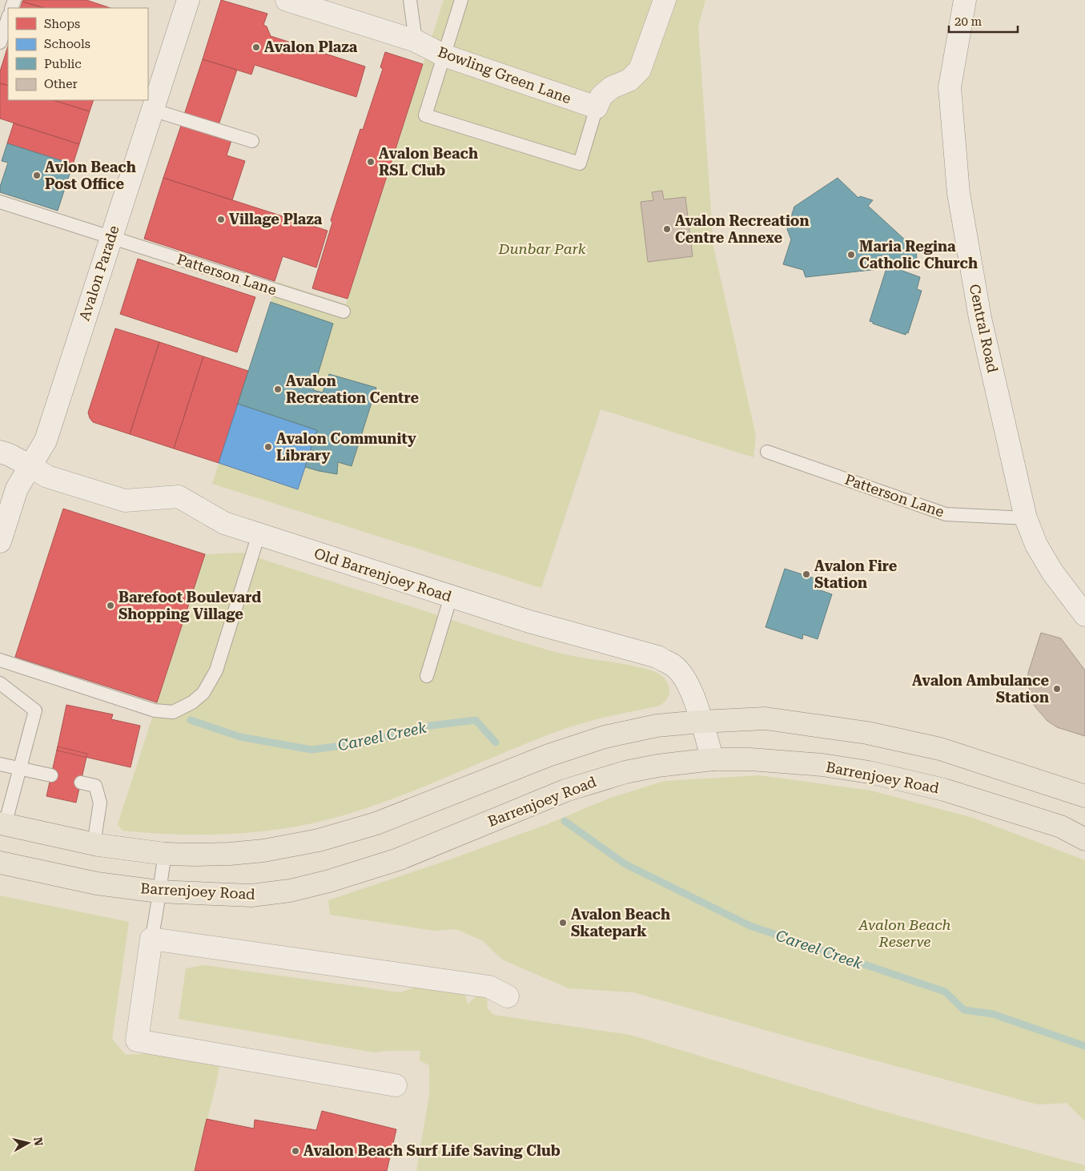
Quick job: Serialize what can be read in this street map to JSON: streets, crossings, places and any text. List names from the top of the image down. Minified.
{"streets":{"main road":["Barrenjoey Road"],"street":["Bowling Green Lane","Avalon Parade","Central Road","Old Barrenjoey Road"],"lane":["Patterson Lane"]},"crossings":[["Avalon Parade","Patterson Lane"],["Avalon Parade","Old Barrenjoey Road"],["Patterson Lane","Central Road"],["Old Barrenjoey Road","Barrenjoey Road"]],"water":["Careel Creek"],"parks":["Dunbar Park","Avalon Beach Reserve"],"places":["Avalon Plaza","Avalon Beach RSL Club","Avlon Beach Post Office","Village Plaza","Avalon Recreation Centre Annexe","Maria Regina Catholic Church","Avalon Recreation Centre","Avalon Community Library","Avalon Fire Station","Barefoot Boulevard Shopping Village","Avalon Ambulance Station","Avalon Beach Skatepark","Avalon Beach Surf Life Saving Club"],"legend":["Shops","Schools","Public","Other"],"scale_bar":"20 m","north":"right"}
